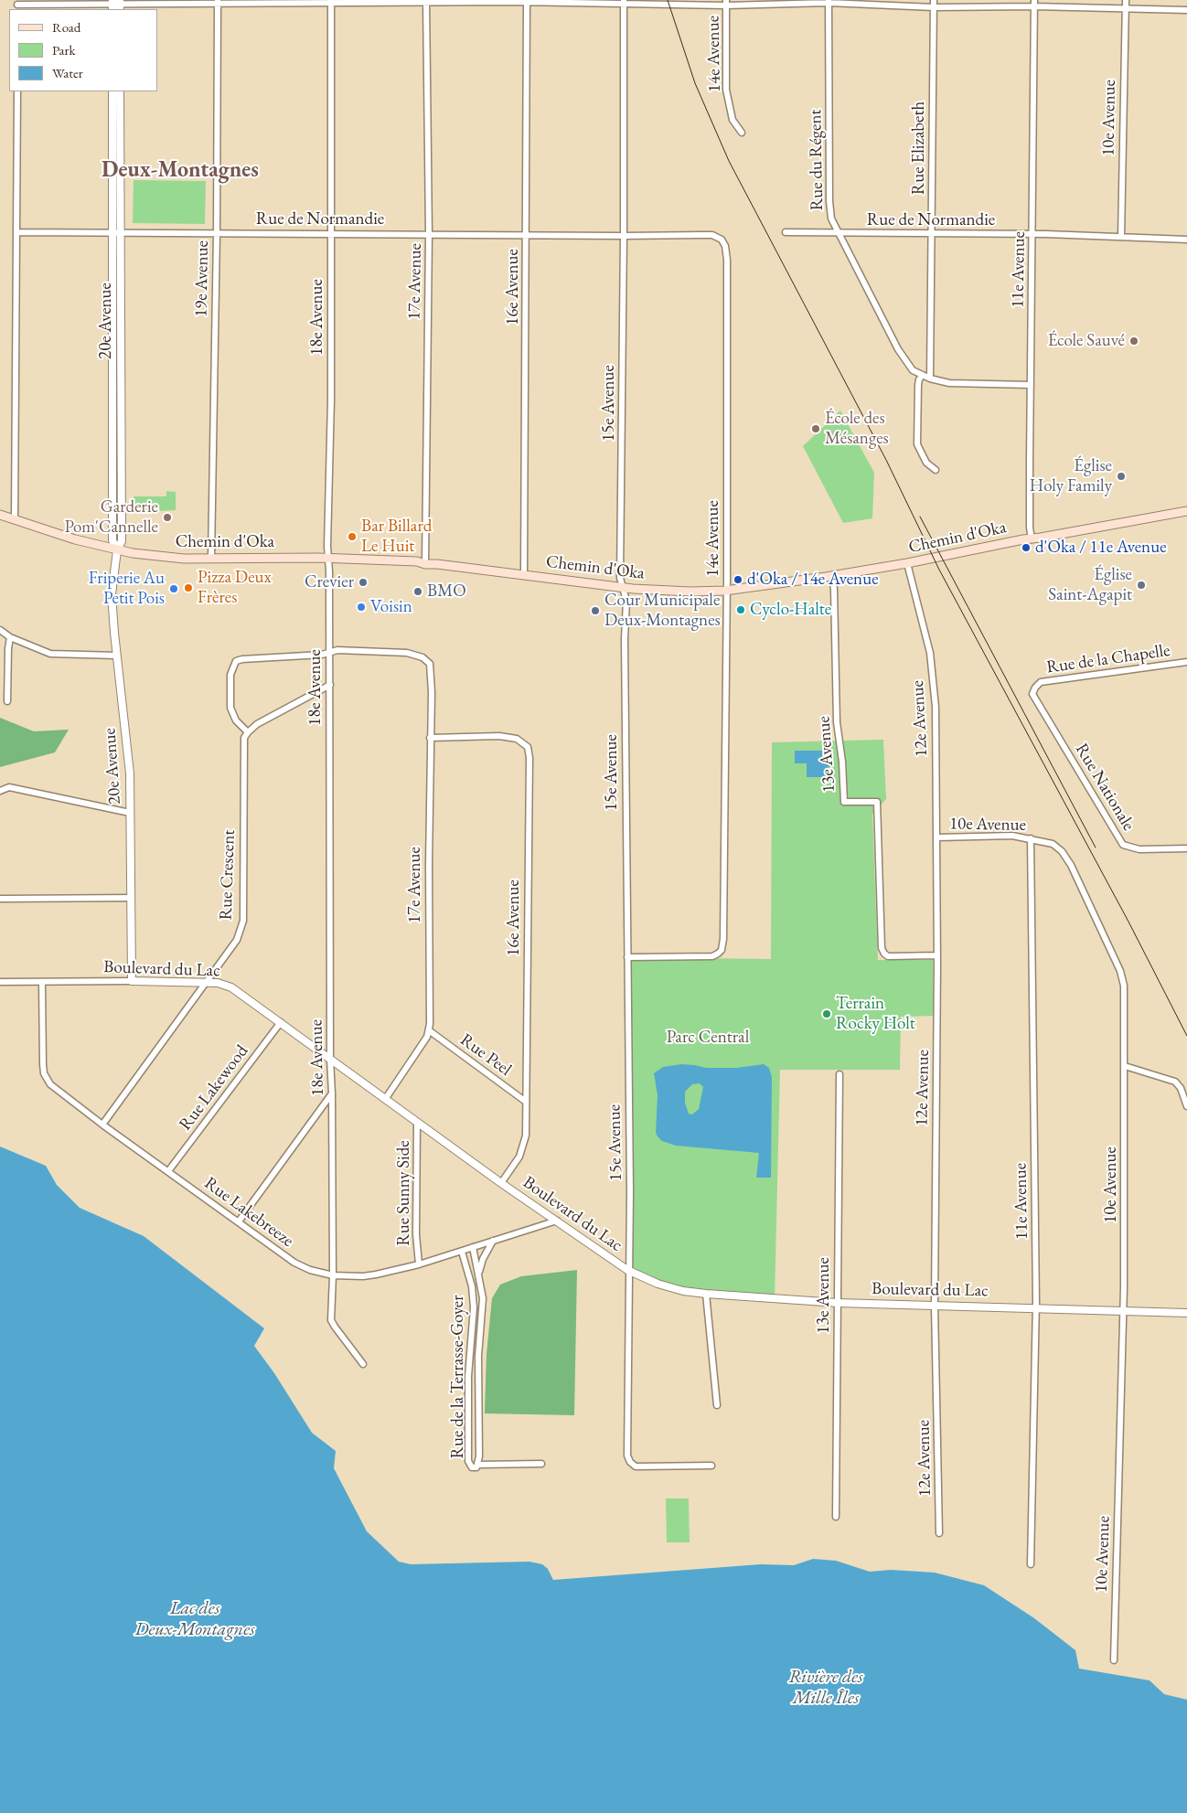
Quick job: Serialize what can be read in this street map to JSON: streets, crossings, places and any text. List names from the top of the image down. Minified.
{"streets":{"main road":["Chemin d'Oka"],"street":["14e Avenue","10e Avenue","Rue Elizabeth","Rue du Régent","Rue de Normandie","11e Avenue","19e Avenue","17e Avenue","16e Avenue","18e Avenue","20e Avenue","15e Avenue","Rue de la Chapelle","12e Avenue","13e Avenue","Rue Nationale","Rue Crescent","Boulevard du Lac","Rue Peel","Rue Lakewood","Rue Sunny Side","Rue Lakebreeze","Rue de la Terrasse-Goyer"]},"crossings":[["14e Avenue","Rue de Normandie"],["14e Avenue","15e Avenue"],["14e Avenue","Chemin d'Oka"],["10e Avenue","Rue de Normandie"],["10e Avenue","11e Avenue"],["10e Avenue","12e Avenue"],["10e Avenue","Boulevard du Lac"],["Rue Elizabeth","Rue du Régent"],["Rue Elizabeth","Rue de Normandie"],["Rue du Régent","Rue de Normandie"],["Rue du Régent","11e Avenue"],["Rue de Normandie","11e Avenue"],["Rue de Normandie","19e Avenue"],["Rue de Normandie","17e Avenue"],["Rue de Normandie","16e Avenue"],["Rue de Normandie","18e Avenue"],["Rue de Normandie","20e Avenue"],["Rue de Normandie","15e Avenue"],["11e Avenue","Chemin d'Oka"],["11e Avenue","Boulevard du Lac"],["19e Avenue","Chemin d'Oka"],["17e Avenue","16e Avenue"],["17e Avenue","18e Avenue"],["17e Avenue","Chemin d'Oka"],["17e Avenue","Rue Peel"],["16e Avenue","Chemin d'Oka"],["16e Avenue","Boulevard du Lac"],["16e Avenue","Rue Peel"],["18e Avenue","Chemin d'Oka"],["18e Avenue","Boulevard du Lac"],["18e Avenue","Rue Lakebreeze"],["20e Avenue","Chemin d'Oka"],["20e Avenue","Boulevard du Lac"],["15e Avenue","Chemin d'Oka"],["15e Avenue","Boulevard du Lac"],["Chemin d'Oka","12e Avenue"],["Chemin d'Oka","13e Avenue"],["Rue de la Chapelle","Rue Nationale"],["12e Avenue","13e Avenue"],["12e Avenue","Boulevard du Lac"],["13e Avenue","Boulevard du Lac"],["Rue Crescent","Boulevard du Lac"],["Rue Crescent","Rue Lakebreeze"],["Boulevard du Lac","Rue Lakewood"],["Boulevard du Lac","Rue Sunny Side"],["Boulevard du Lac","Rue Lakebreeze"],["Rue Lakewood","Rue Lakebreeze"],["Rue Sunny Side","Rue Lakebreeze"],["Rue Lakebreeze","Rue de la Terrasse-Goyer"]],"districts":["Deux-Montagnes"],"water":["Lac des Deux-Montagnes","Rivière des Mille Îles"],"parks":["Parc Central"],"places":["École Sauvé","École des Mésanges","Église Holy Family","Garderie Pom'Cannelle","Bar Billard Le Huit","d'Oka / 11e Avenue","d'Oka / 14e Avenue","Crevier","Église Saint-Agapit","Pizza Deux Frères","Friperie Au Petit Pois","BMO","Voisin","Cyclo-Halte","Cour Municipale Deux-Montagnes","Terrain Rocky Holt"],"legend":["Road","Park","Water"]}
